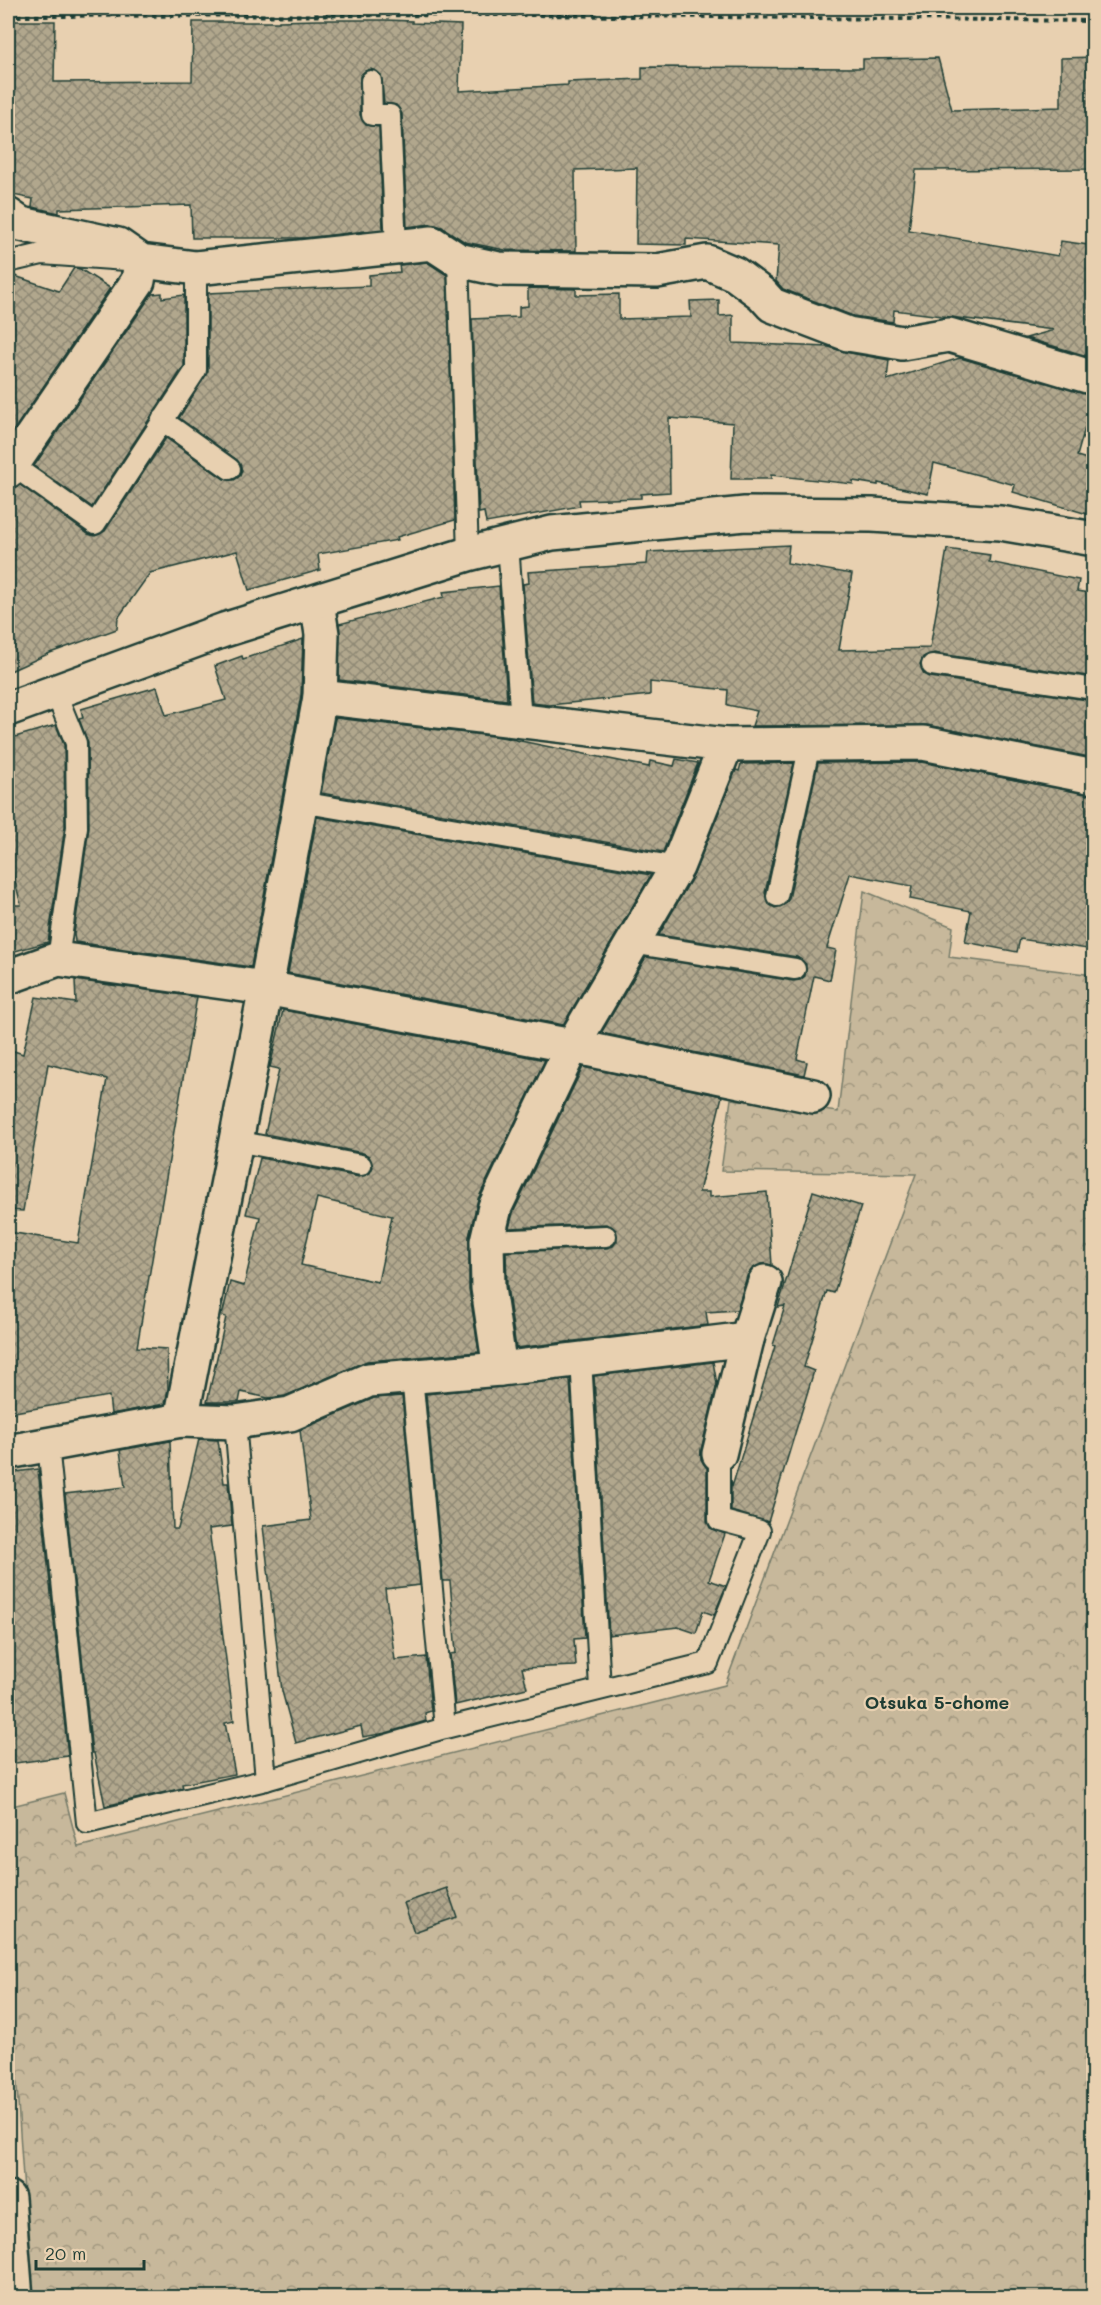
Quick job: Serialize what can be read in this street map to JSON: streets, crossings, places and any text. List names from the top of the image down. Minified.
{"districts":["Otsuka 5-chome"],"scale_bar":"20 m"}
